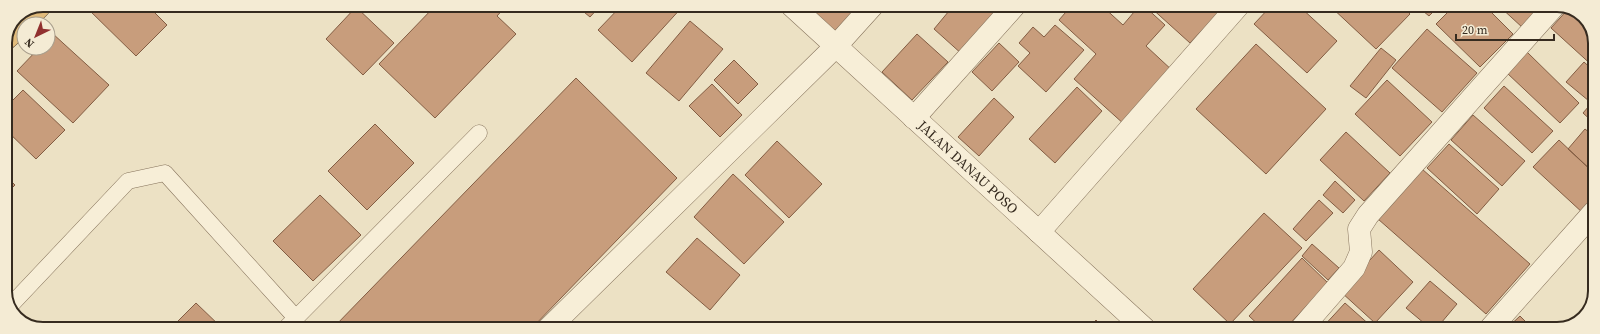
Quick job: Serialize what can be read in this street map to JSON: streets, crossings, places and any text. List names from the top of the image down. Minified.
{"streets":{"street":["JALAN DANAU POSO"]},"scale_bar":"20 m","north":"bottom left"}
